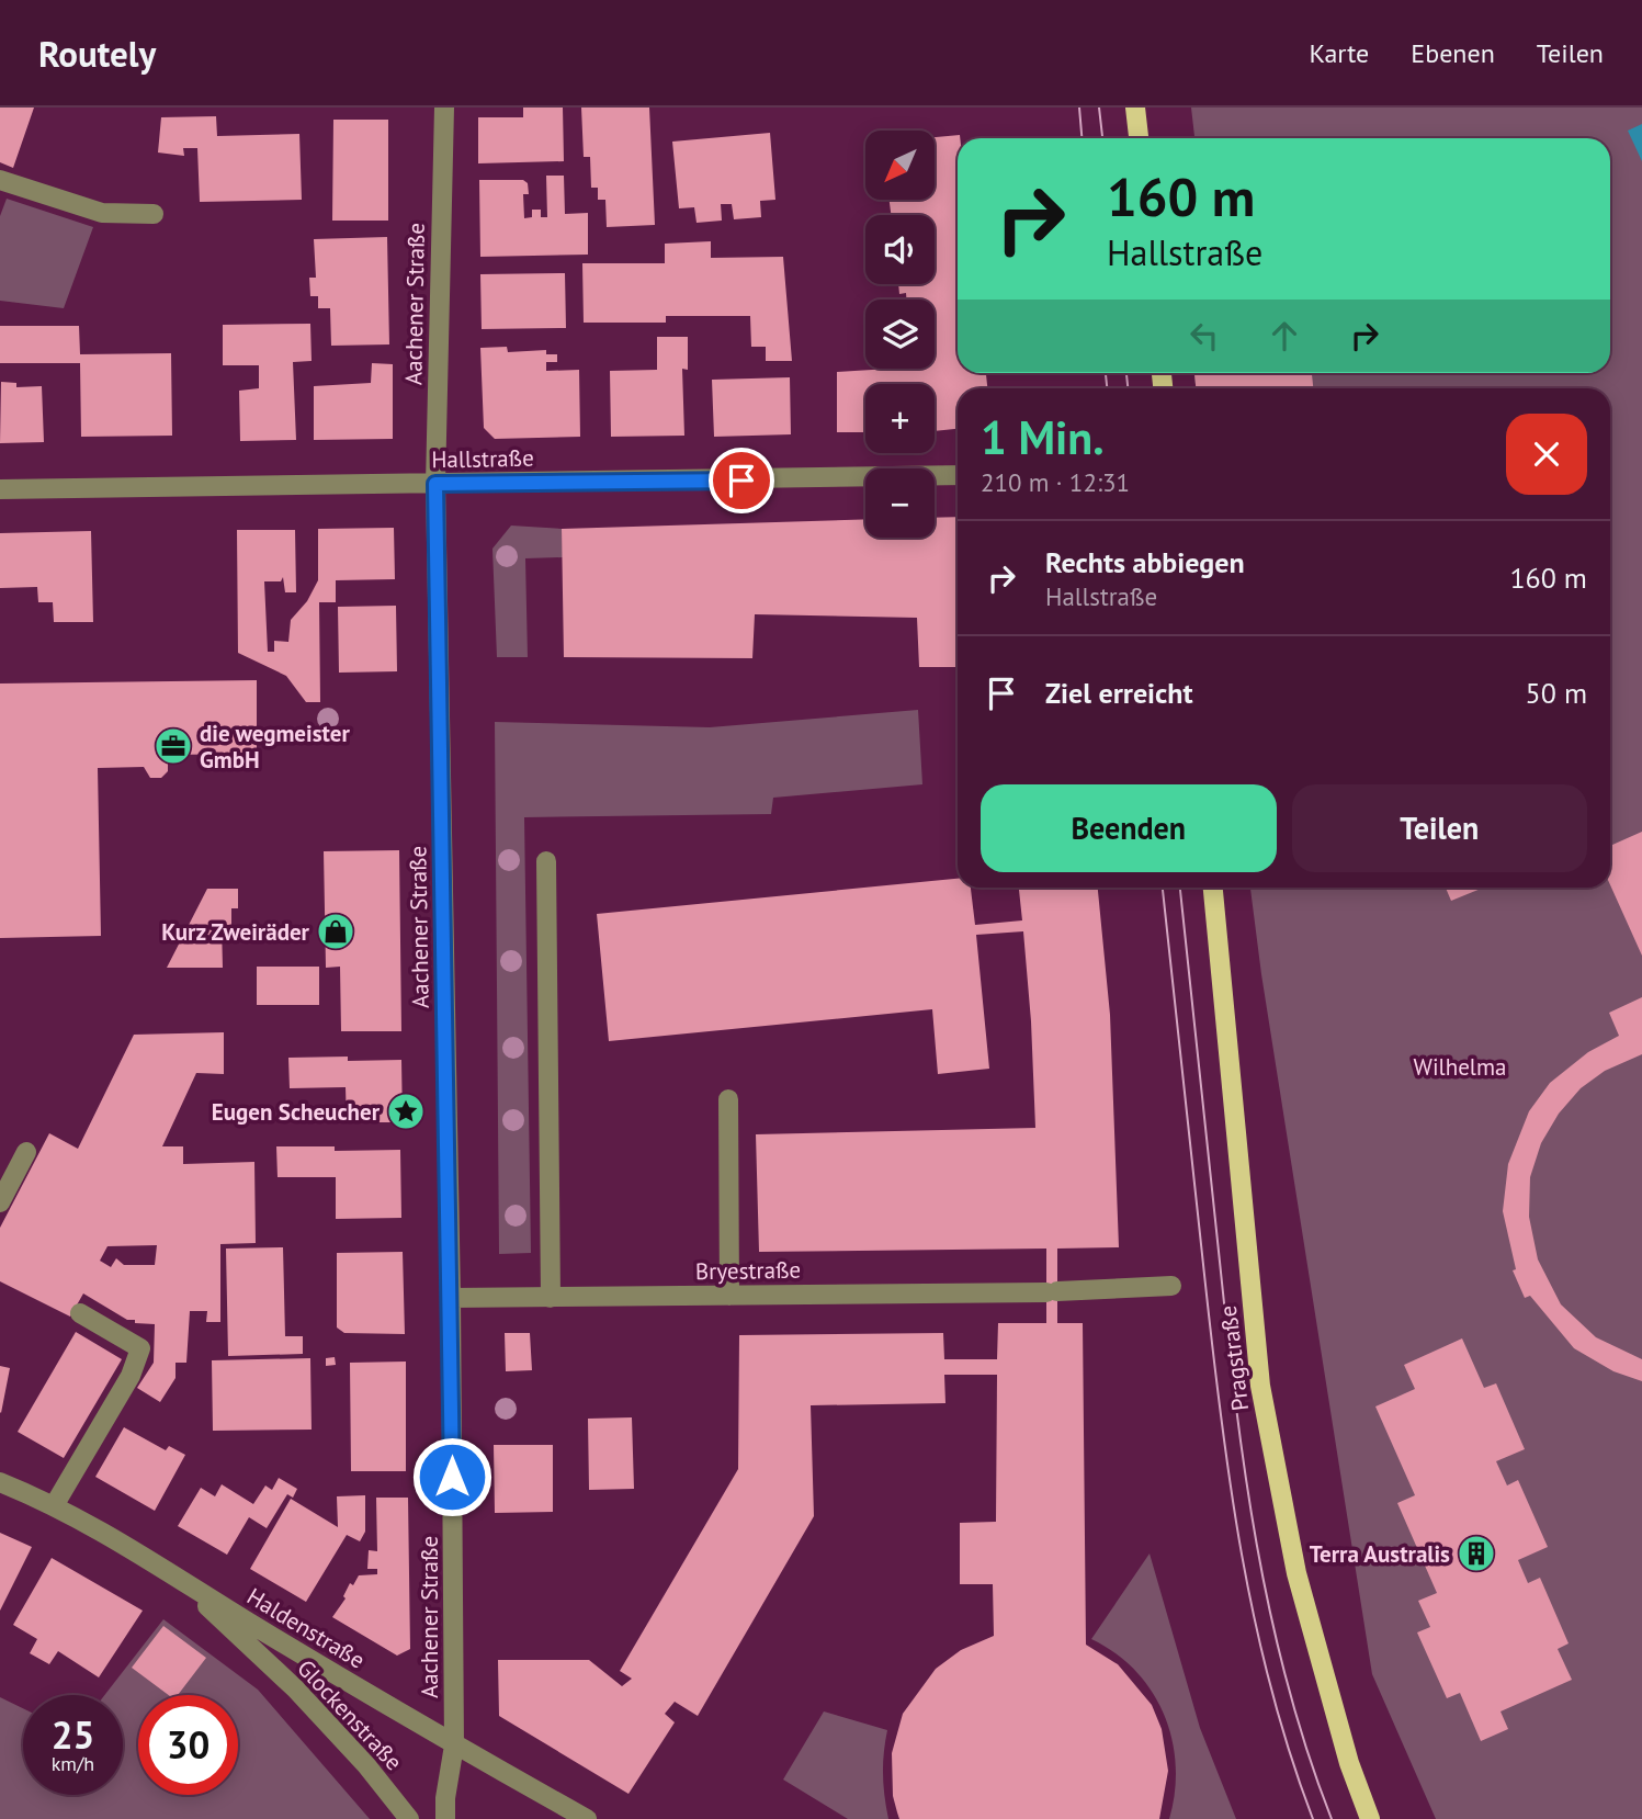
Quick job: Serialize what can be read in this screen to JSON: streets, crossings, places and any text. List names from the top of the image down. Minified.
{"streets":{"main road":["Pragstraße"],"street":["Aachener Straße","Hallstraße","Bryestraße","Haldenstraße","Glockenstraße"]},"crossings":[["Aachener Straße","Hallstraße"],["Aachener Straße","Bryestraße"],["Aachener Straße","Haldenstraße"],["Haldenstraße","Glockenstraße"]],"parks":["Wilhelma"],"places":{"office":["die wegmeister GmbH"],"shop":["Kurz Zweiräder"],"place":["Eugen Scheucher"],"building":["Terra Australis"]},"north":"bottom left","page":{"header":"Routely","nav":["Karte","Ebenen","Teilen"],"map_buttons":["+","−"],"turn":["160 m","Hallstraße"],"heading":["1 Min.","210 m · 12:31"],"list":[{"name":"Rechts abbiegen","note":"Hallstraße","value":"160 m"},{"name":"Ziel erreicht","value":"50 m"}],"buttons":["Beenden","Teilen"],"speed":"25 km/h","limit":"30"}}
